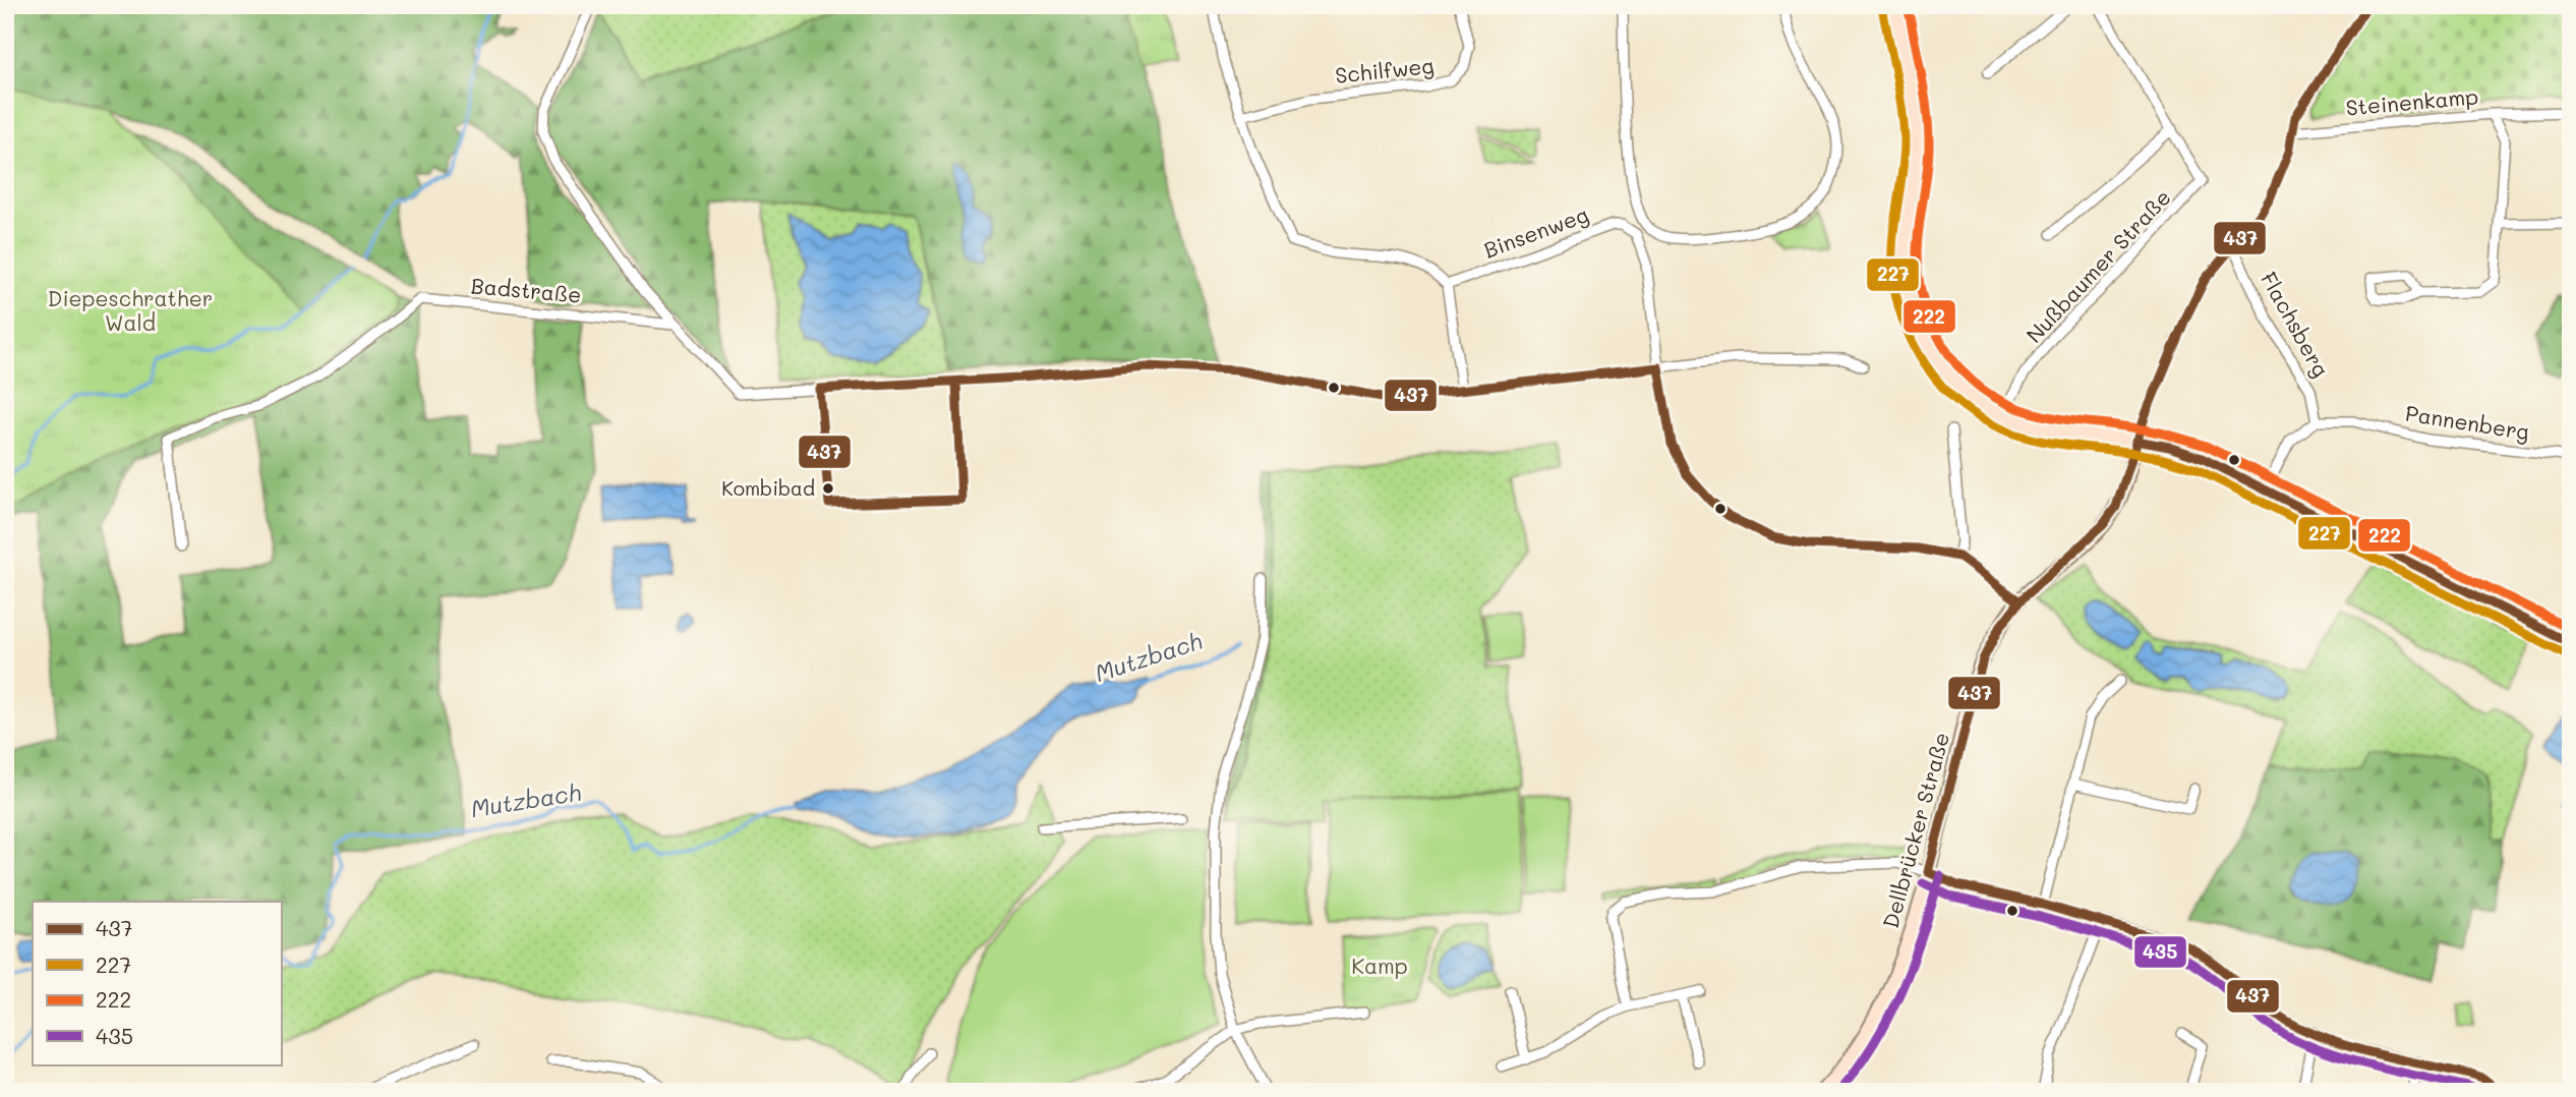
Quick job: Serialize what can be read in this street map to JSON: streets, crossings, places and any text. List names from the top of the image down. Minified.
{"streets":{"main road":["Dellbrücker Straße"],"street":["Schilfweg","Steinenkamp","Binsenweg","Nußbaumer Straße","Badstraße","Flachsberg","Pannenberg"]},"crossings":[["Flachsberg","Pannenberg"]],"water":["Mutzbach"],"parks":["Diepeschrather Wald","Kamp"],"places":["Kombibad"],"lines":["transit line 437","transit line 222","transit line 227","transit line 435"],"legend":["437","227","222","435"]}
